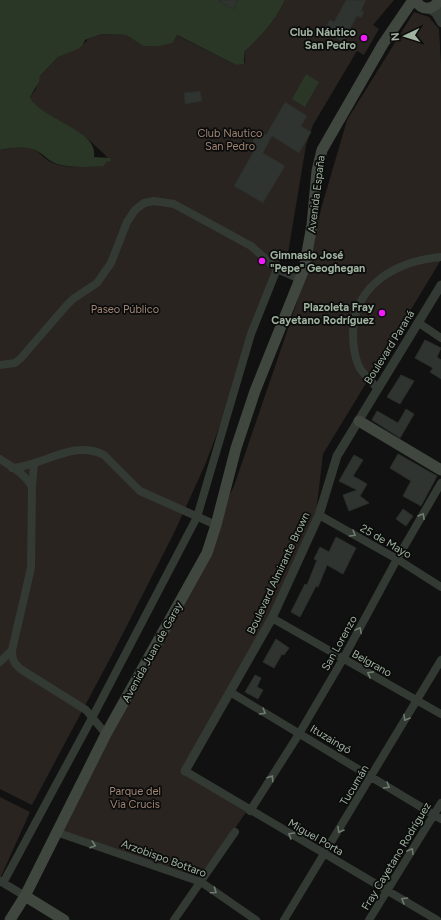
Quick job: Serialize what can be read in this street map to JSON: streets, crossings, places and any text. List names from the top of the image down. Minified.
{"streets":{"main road":["Avenida España","Avenida Juan de Garay"],"street":["Boulevard Paraná","25 de Mayo","Boulevard Almirante Brown","San Lorenzo","Belgrano","Ituzaingó","Tucumán","Miguel Porta","Fray Cayetano Rodríguez","Arzobispo Bottaro"]},"crossings":[["Avenida España","Avenida Juan de Garay"],["Boulevard Paraná","Boulevard Almirante Brown"],["25 de Mayo","Boulevard Almirante Brown"],["25 de Mayo","San Lorenzo"],["Boulevard Almirante Brown","Belgrano"],["Boulevard Almirante Brown","Ituzaingó"],["Boulevard Almirante Brown","Miguel Porta"],["San Lorenzo","Belgrano"],["San Lorenzo","Ituzaingó"],["San Lorenzo","Miguel Porta"],["Avenida Juan de Garay","Arzobispo Bottaro"],["Belgrano","Tucumán"],["Ituzaingó","Tucumán"],["Ituzaingó","Fray Cayetano Rodríguez"],["Tucumán","Miguel Porta"],["Miguel Porta","Fray Cayetano Rodríguez"]],"one_way":["25 de Mayo","San Lorenzo","Belgrano","Ituzaingó","Tucumán","Miguel Porta","Fray Cayetano Rodríguez","Arzobispo Bottaro"],"parks":["Club Nautico San Pedro","Paseo Público","Parque del Via Crucis"],"places":["Club Náutico San Pedro","Gimnasio José \"Pepe\" Geoghegan","Plazoleta Fray Cayetano Rodríguez"],"north":"left"}
